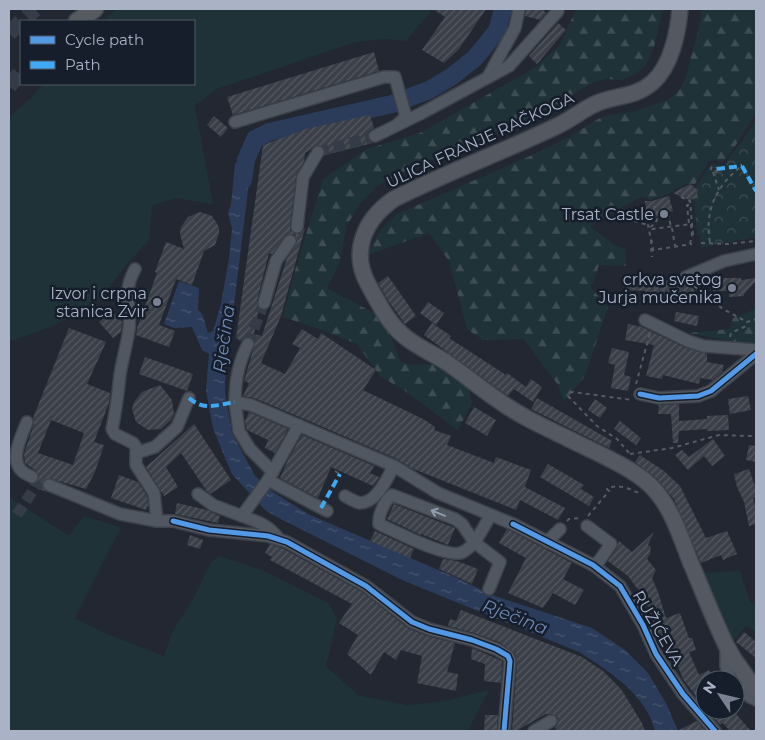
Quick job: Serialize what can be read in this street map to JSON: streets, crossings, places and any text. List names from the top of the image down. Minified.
{"streets":{"main road":["ULICA FRANJE RAČKOGA"],"street":["RUŽIĆEVA"]},"water":["Rječina"],"places":["Trsat Castle","crkva svetog Jurja mučenika","Izvor i crpna stanica Zvir"],"legend":["Cycle path","Path"],"north":"top left"}
